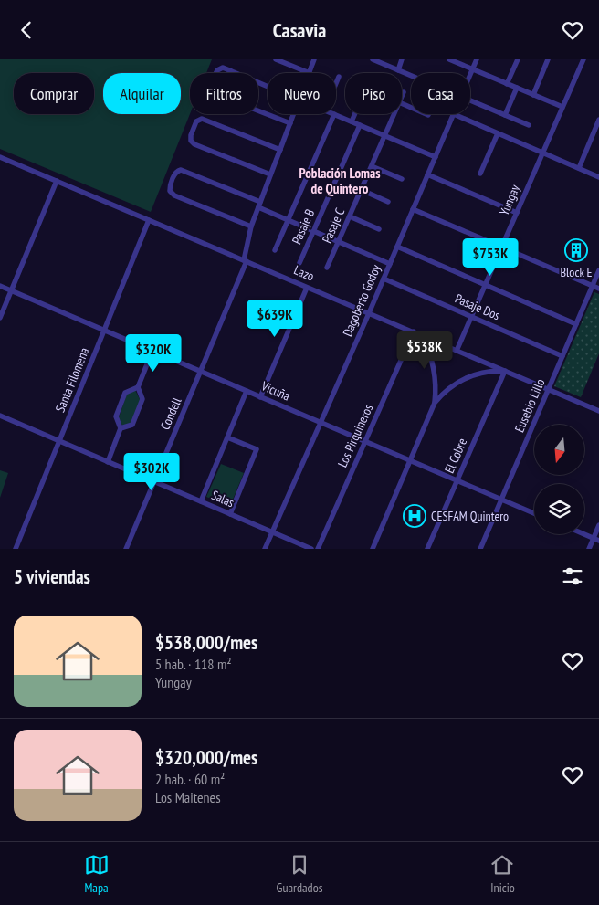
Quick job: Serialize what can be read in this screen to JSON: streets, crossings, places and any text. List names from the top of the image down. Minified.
{"streets":{"street":["Yungay","Pasaje C","Pasaje B","Lazo","Dagoberto Godoy","Pasaje Dos","Santa Filomena","Vicuña","Eusebio Lillo","Condell","Los Pirquineros","El Cobre","Salas"]},"crossings":[["Yungay","Lazo"],["Yungay","Pasaje Dos"],["Lazo","Dagoberto Godoy"],["Lazo","Santa Filomena"],["Lazo","Eusebio Lillo"],["Lazo","Condell"],["Lazo","Los Pirquineros"],["Lazo","El Cobre"],["Dagoberto Godoy","Pasaje Dos"],["Dagoberto Godoy","Vicuña"],["Dagoberto Godoy","Salas"],["Pasaje Dos","Eusebio Lillo"],["Santa Filomena","Vicuña"],["Santa Filomena","Salas"],["Vicuña","Eusebio Lillo"],["Vicuña","Condell"],["Vicuña","Los Pirquineros"],["Vicuña","El Cobre"],["Condell","Salas"]],"districts":["Población Lomas de Quintero"],"places":{"building":["Block E"],"hospital":["CESFAM Quintero"]},"north":"bottom","page":{"header":"Casavia","chip":["Comprar","Alquilar","Filtros","Nuevo","Piso","Casa"],"price":["$753K","$639K","$538K","$320K","$302K"],"heading":"5 viviendas","list":[{"name":"$538,000/mes","note":"5 hab. · 118 m² · Yungay"},{"name":"$320,000/mes","note":"2 hab. · 60 m² · Los Maitenes"}],"tabs":["Mapa","Guardados","Inicio"]}}
